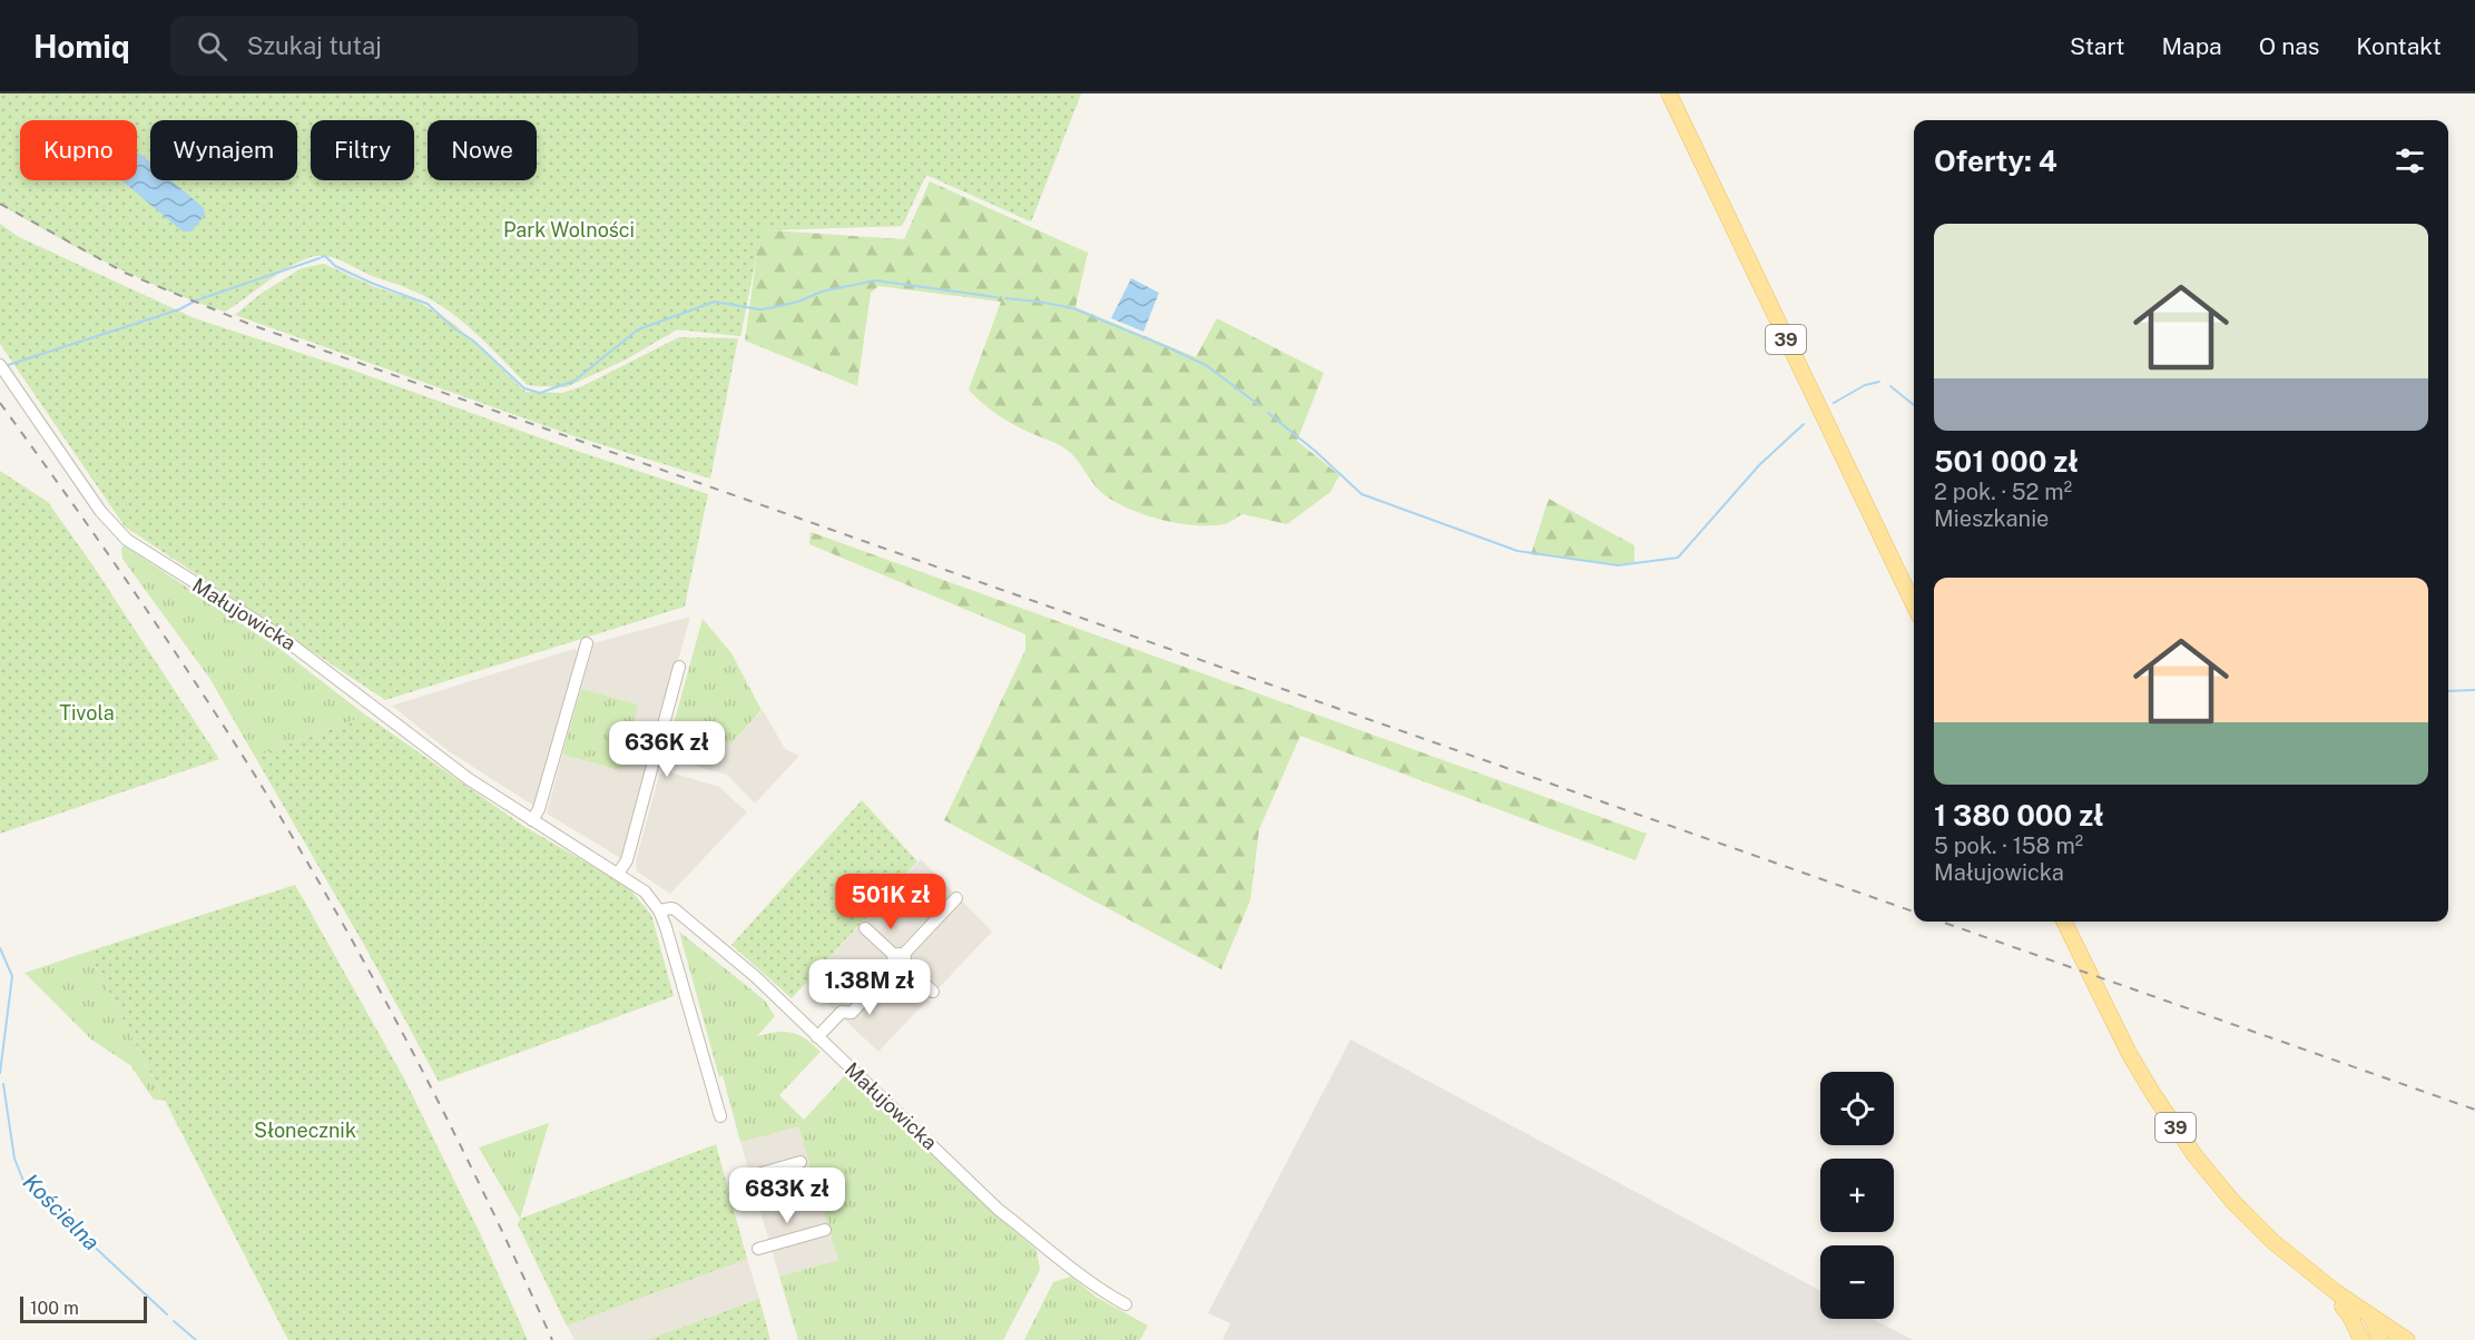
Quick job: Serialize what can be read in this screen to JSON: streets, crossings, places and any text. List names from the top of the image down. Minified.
{"streets":{"main road":["39"],"street":["Małujowicka"]},"water":["Kościelna"],"parks":["Park Wolności","Tivola","Słonecznik"],"scale_bar":"100 m","page":{"header":"Homiq","search":"Szukaj tutaj","nav":["Start","Mapa","O nas","Kontakt"],"chip":["Kupno","Wynajem","Filtry","Nowe"],"heading":"Oferty: 4","list":[{"name":"501 000 zł","note":"2 pok. · 52 m² · Mieszkanie"},{"name":"1 380 000 zł","note":"5 pok. · 158 m² · Małujowicka"}],"price":["636K zł","501K zł","1.38M zł","683K zł"],"map_buttons":["+","−"],"scale":"100 m"}}
